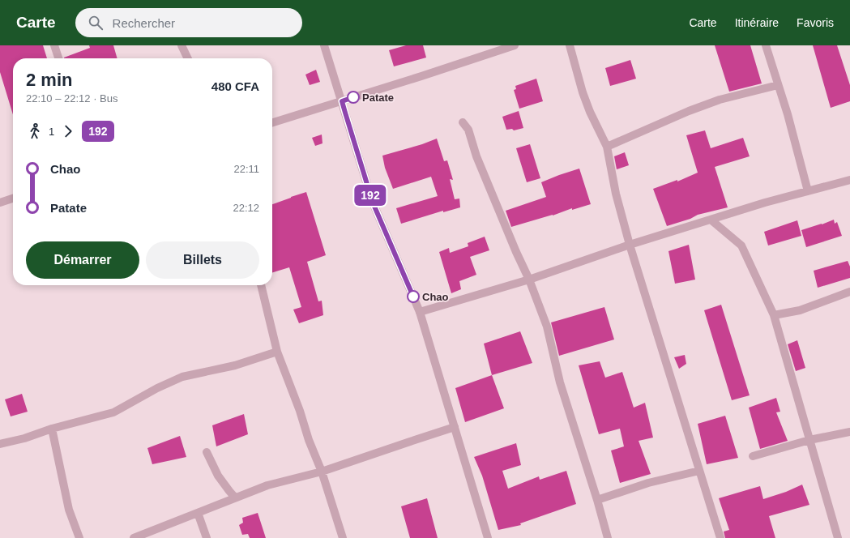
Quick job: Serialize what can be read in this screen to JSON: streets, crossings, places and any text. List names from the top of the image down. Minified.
{"places":["Patate","Chao"],"lines":["bus line 192"],"page":{"header":"Carte","search":"Rechercher","nav":["Carte","Itinéraire","Favoris"],"on_map":"192","heading":["2 min","22:10 – 22:12 · Bus","480 CFA"],"legs":["1","192"],"list":[{"name":"Chao","value":"22:11"},{"name":"Patate","value":"22:12"}],"buttons":["Démarrer","Billets"]}}
